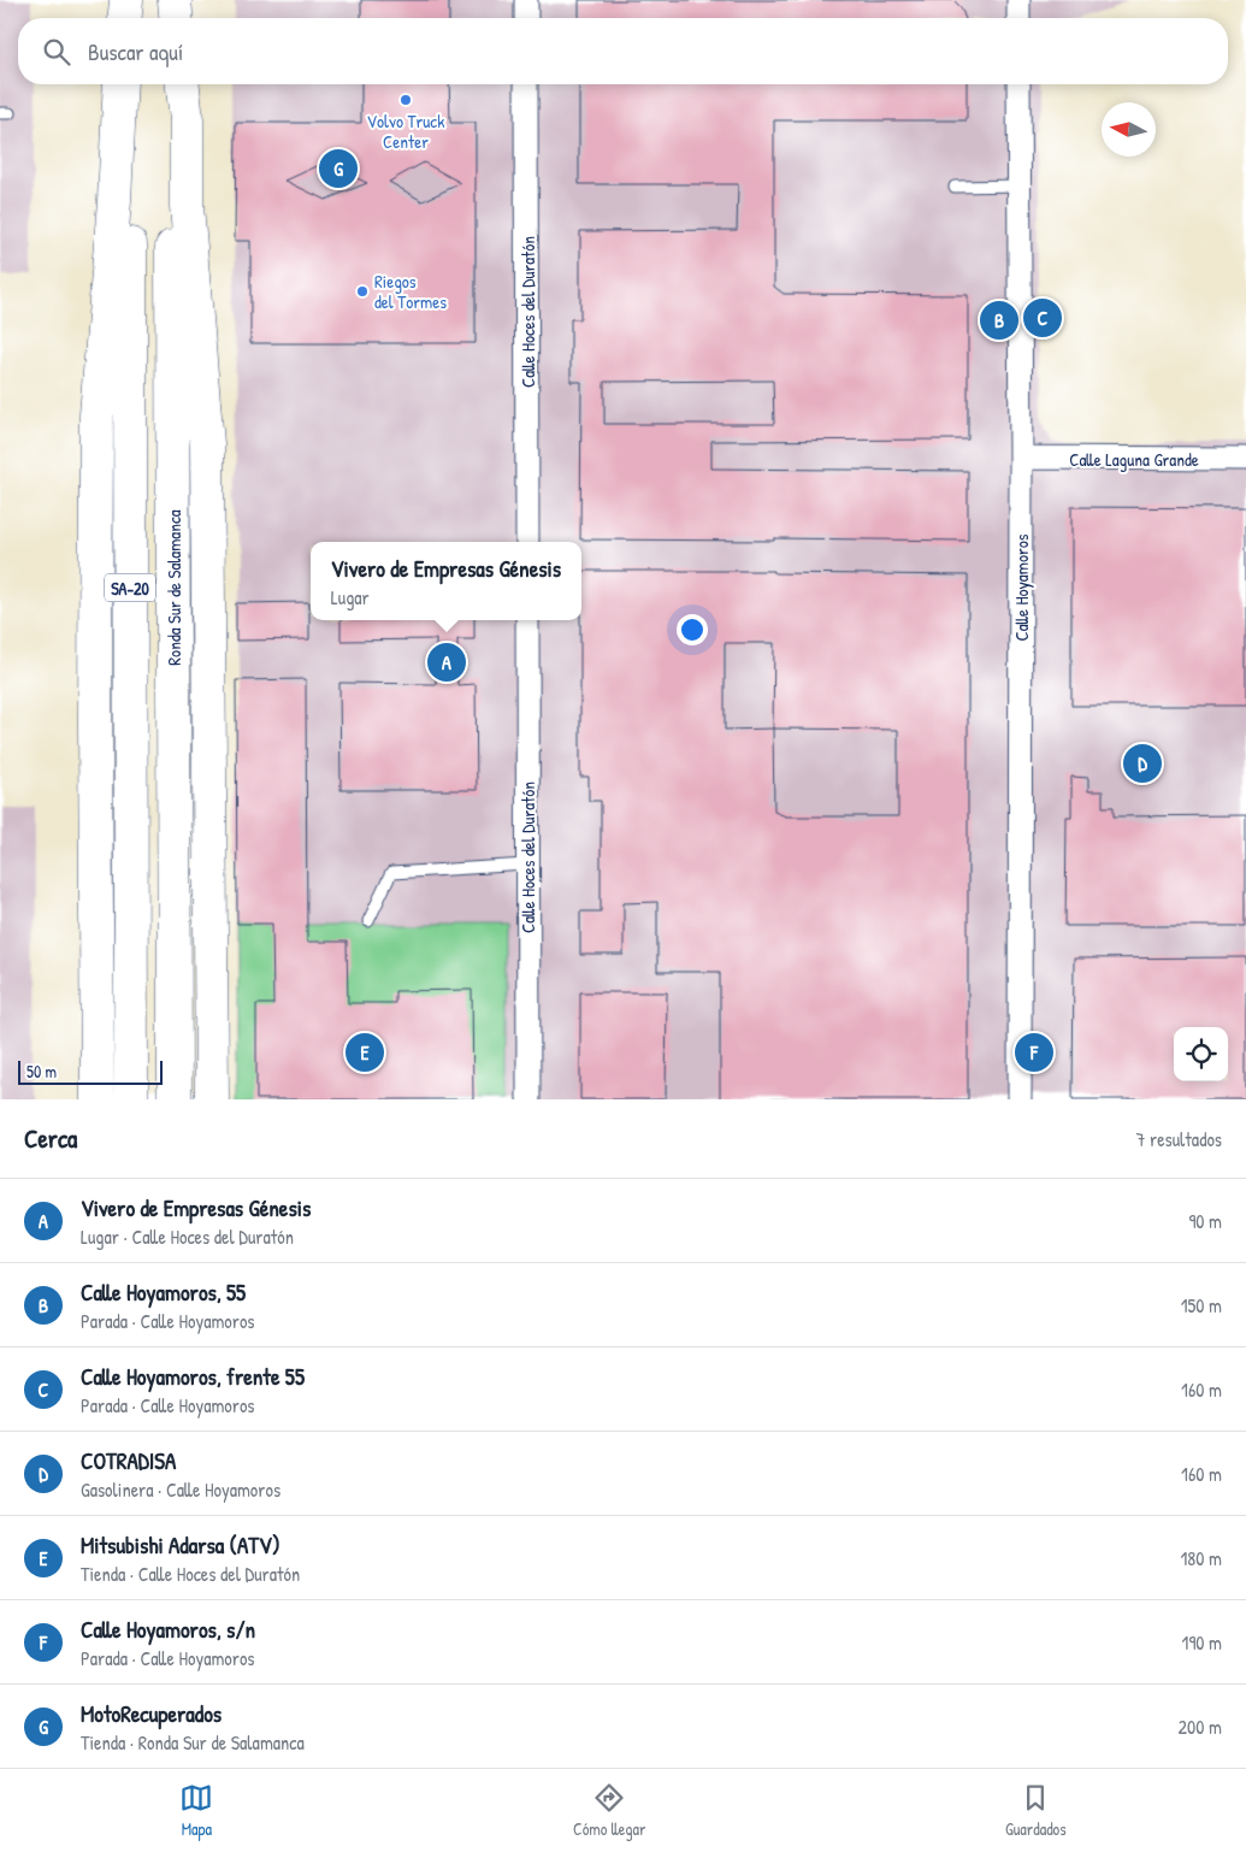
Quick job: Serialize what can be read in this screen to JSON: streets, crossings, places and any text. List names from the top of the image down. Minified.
{"streets":{"highway":["SA-20","Ronda Sur de Salamanca"],"street":["Calle Hoces del Duratón","Calle Laguna Grande","Calle Hoyamoros"]},"crossings":[["Calle Laguna Grande","Calle Hoyamoros"]],"places":["Volvo Truck Center","Riegos del Tormes"],"scale_bar":"50 m","north":"left","page":{"search":"Buscar aquí","pins":["G","C","B","A","D","E","F"],"popup":["Vivero de Empresas Génesis","Lugar"],"scale":"50 m","heading":["Cerca","7 resultados"],"list":[{"mark":"A","name":"Vivero de Empresas Génesis","note":"Lugar · Calle Hoces del Duratón","value":"90 m"},{"mark":"B","name":"Calle Hoyamoros, 55","note":"Parada · Calle Hoyamoros","value":"150 m"},{"mark":"C","name":"Calle Hoyamoros, frente 55","note":"Parada · Calle Hoyamoros","value":"160 m"},{"mark":"D","name":"COTRADISA","note":"Gasolinera · Calle Hoyamoros","value":"160 m"},{"mark":"E","name":"Mitsubishi Adarsa (ATV)","note":"Tienda · Calle Hoces del Duratón","value":"180 m"},{"mark":"F","name":"Calle Hoyamoros, s/n","note":"Parada · Calle Hoyamoros","value":"190 m"},{"mark":"G","name":"MotoRecuperados","note":"Tienda · Ronda Sur de Salamanca","value":"200 m"}],"nav":["Mapa","Cómo llegar","Guardados"]}}
